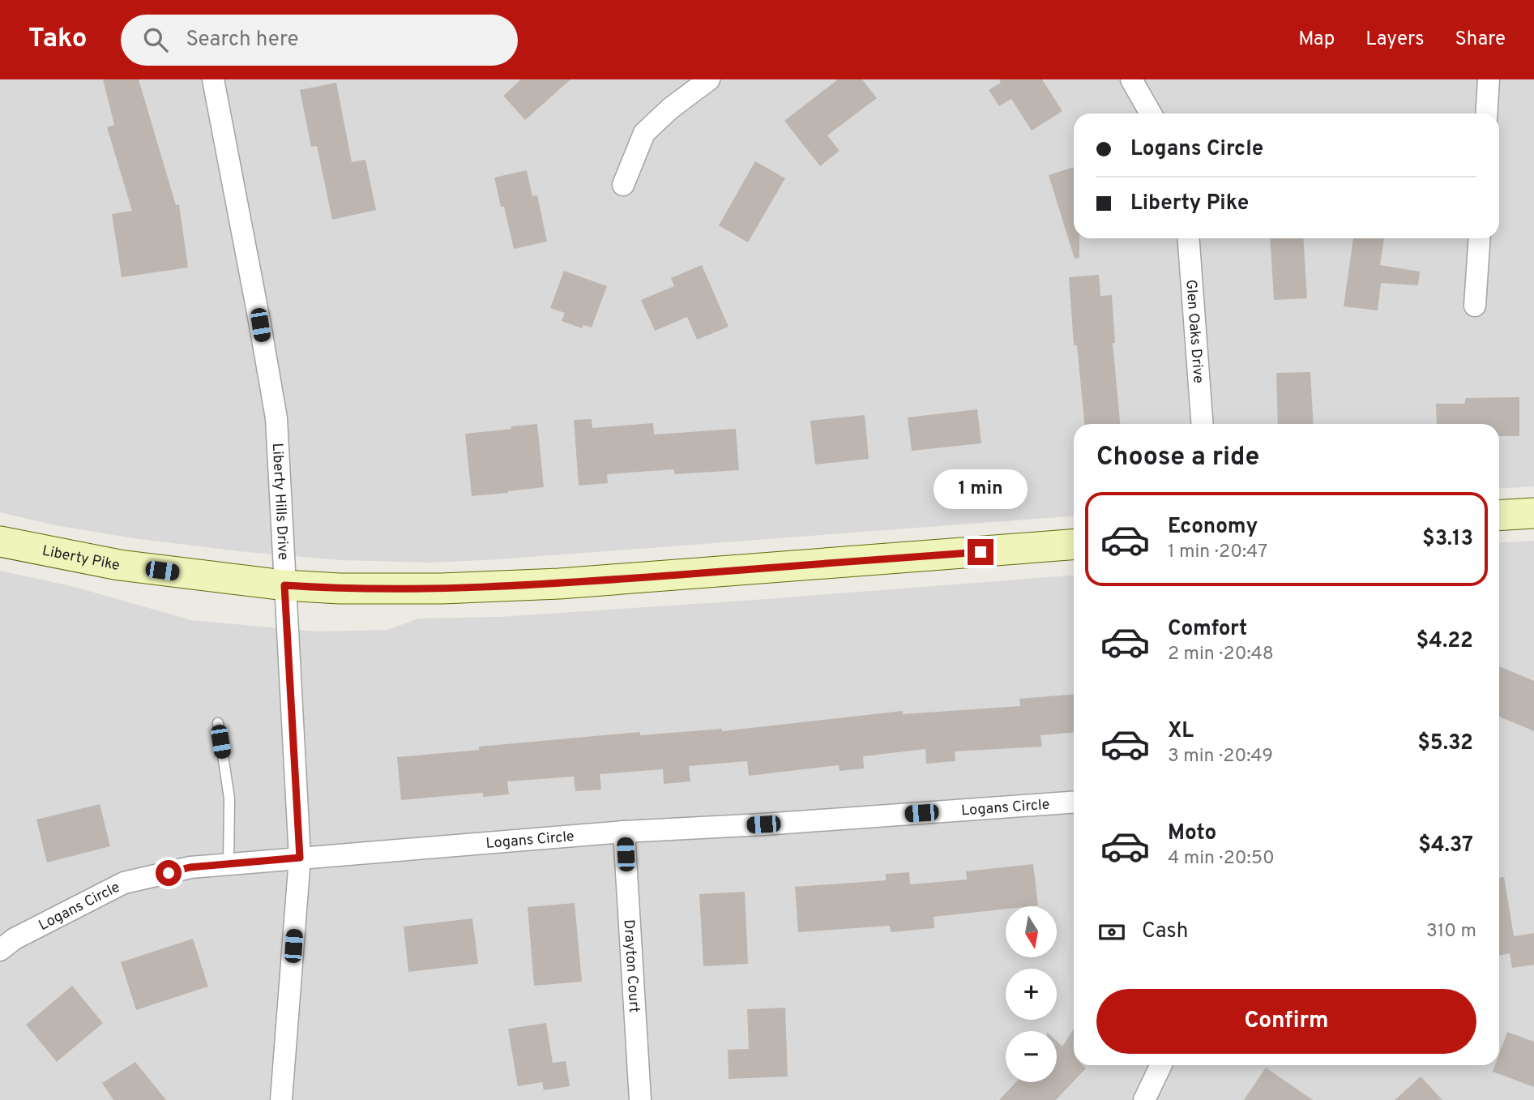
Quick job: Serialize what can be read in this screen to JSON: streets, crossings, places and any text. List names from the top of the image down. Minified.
{"streets":{"street":["Glen Oaks Drive","Liberty Hills Drive","Liberty Pike","Logans Circle","Drayton Court"]},"crossings":[["Liberty Hills Drive","Liberty Pike"],["Liberty Hills Drive","Logans Circle"],["Logans Circle","Drayton Court"]],"north":"bottom","page":{"header":"Tako","search":"Search here","nav":["Map","Layers","Share"],"banner":["Logans Circle","Liberty Pike"],"heading":"Choose a ride","bubble":"1 min","list":[{"name":"Economy","note":"1 min · 20:47","value":"$3.13"},{"name":"Comfort","note":"2 min · 20:48","value":"$4.22"},{"name":"XL","note":"3 min · 20:49","value":"$5.32"},{"name":"Moto","note":"4 min · 20:50","value":"$4.37"}],"pay":["Cash","310 m"],"map_buttons":["+","−"],"buttons":"Confirm"}}
